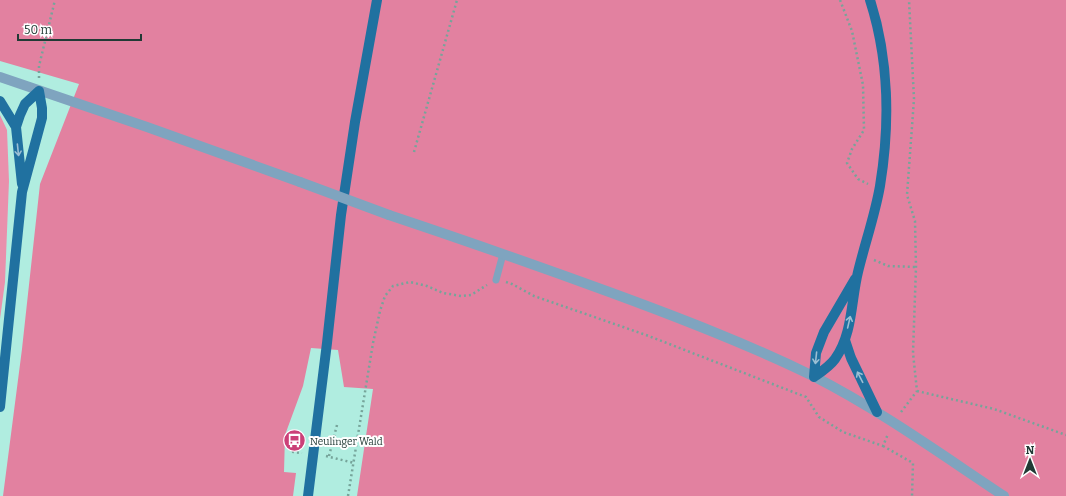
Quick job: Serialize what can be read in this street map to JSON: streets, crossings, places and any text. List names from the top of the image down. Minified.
{"places":{"bus stop":["Neulinger Wald"]},"scale_bar":"50 m","north":"top"}
